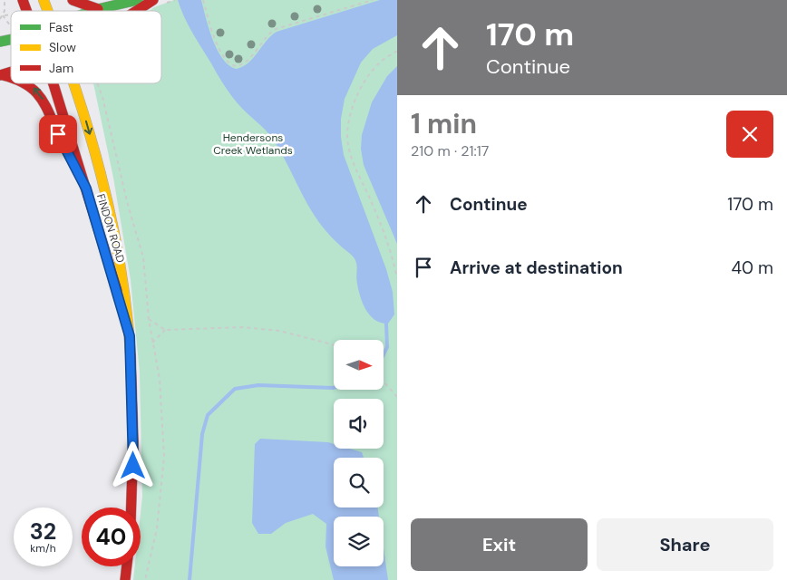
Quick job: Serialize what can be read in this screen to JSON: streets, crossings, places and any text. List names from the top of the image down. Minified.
{"streets":{"street":["FINDON ROAD"]},"parks":["Hendersons Creek Wetlands"],"legend":["Fast","Slow","Jam"],"north":"right","page":{"turn":["170 m","Continue"],"heading":["1 min","210 m · 21:17"],"list":[{"name":"Continue","value":"170 m"},{"name":"Arrive at destination","value":"40 m"}],"speed":"32 km/h","limit":"40","buttons":["Exit","Share"]}}
